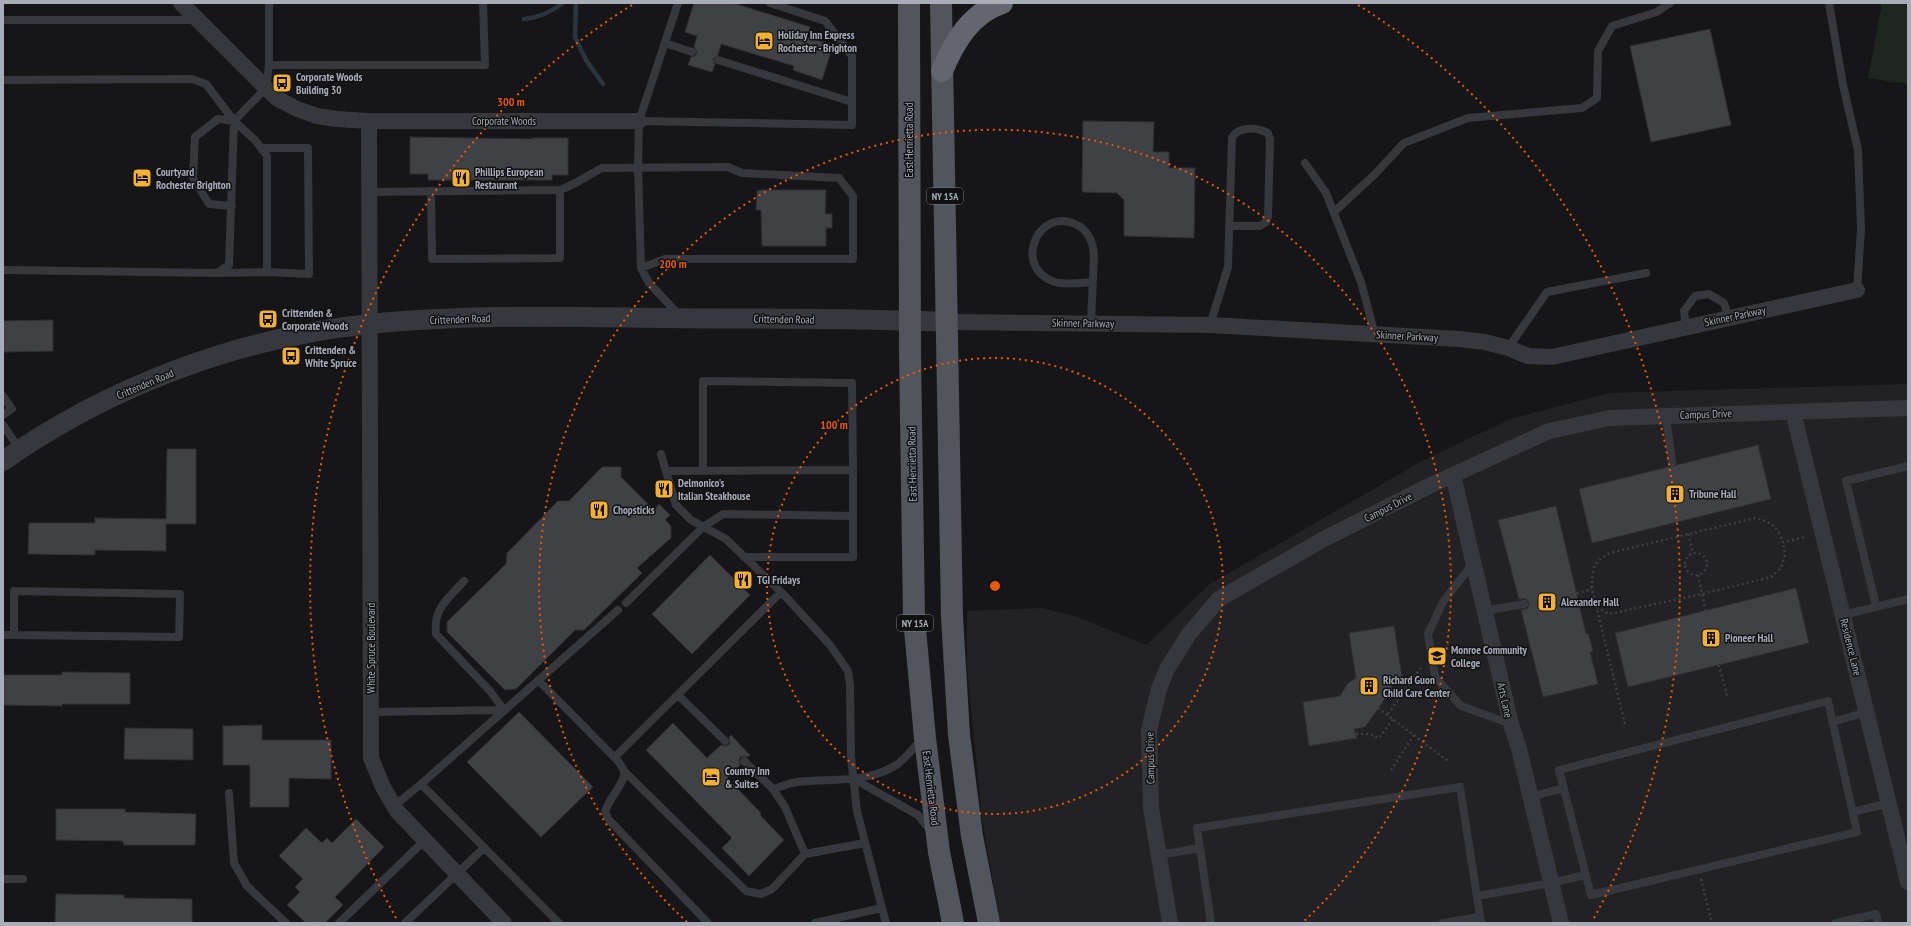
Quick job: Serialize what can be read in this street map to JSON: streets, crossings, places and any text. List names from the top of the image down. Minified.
{"streets":{"main road":["East Henrietta Road","NY 15A"],"street":["Corporate Woods","Skinner Parkway","Crittenden Road","Campus Drive","Residence Lane","White Spruce Boulevard","Arts Lane"]},"crossings":[["East Henrietta Road","Crittenden Road"],["NY 15A","Skinner Parkway"],["NY 15A","Crittenden Road"],["Skinner Parkway","Crittenden Road"],["Crittenden Road","White Spruce Boulevard"],["Campus Drive","Residence Lane"],["Campus Drive","Arts Lane"]],"places":{"hotel":["Holiday Inn Express Rochester - Brighton","Courtyard Rochester Brighton","Country Inn & Suites"],"bus stop":["Corporate Woods Building 30","Crittenden & Corporate Woods","Crittenden & White Spruce"],"restaurant":["Phillips European Restaurant","Delmonico's Italian Steakhouse","Chopsticks","TGI Fridays"],"building":["Tribune Hall","Alexander Hall","Pioneer Hall","Richard Guon Child Care Center"],"school or university":["Monroe Community College"]},"rings":["300 m","200 m","100 m"]}
